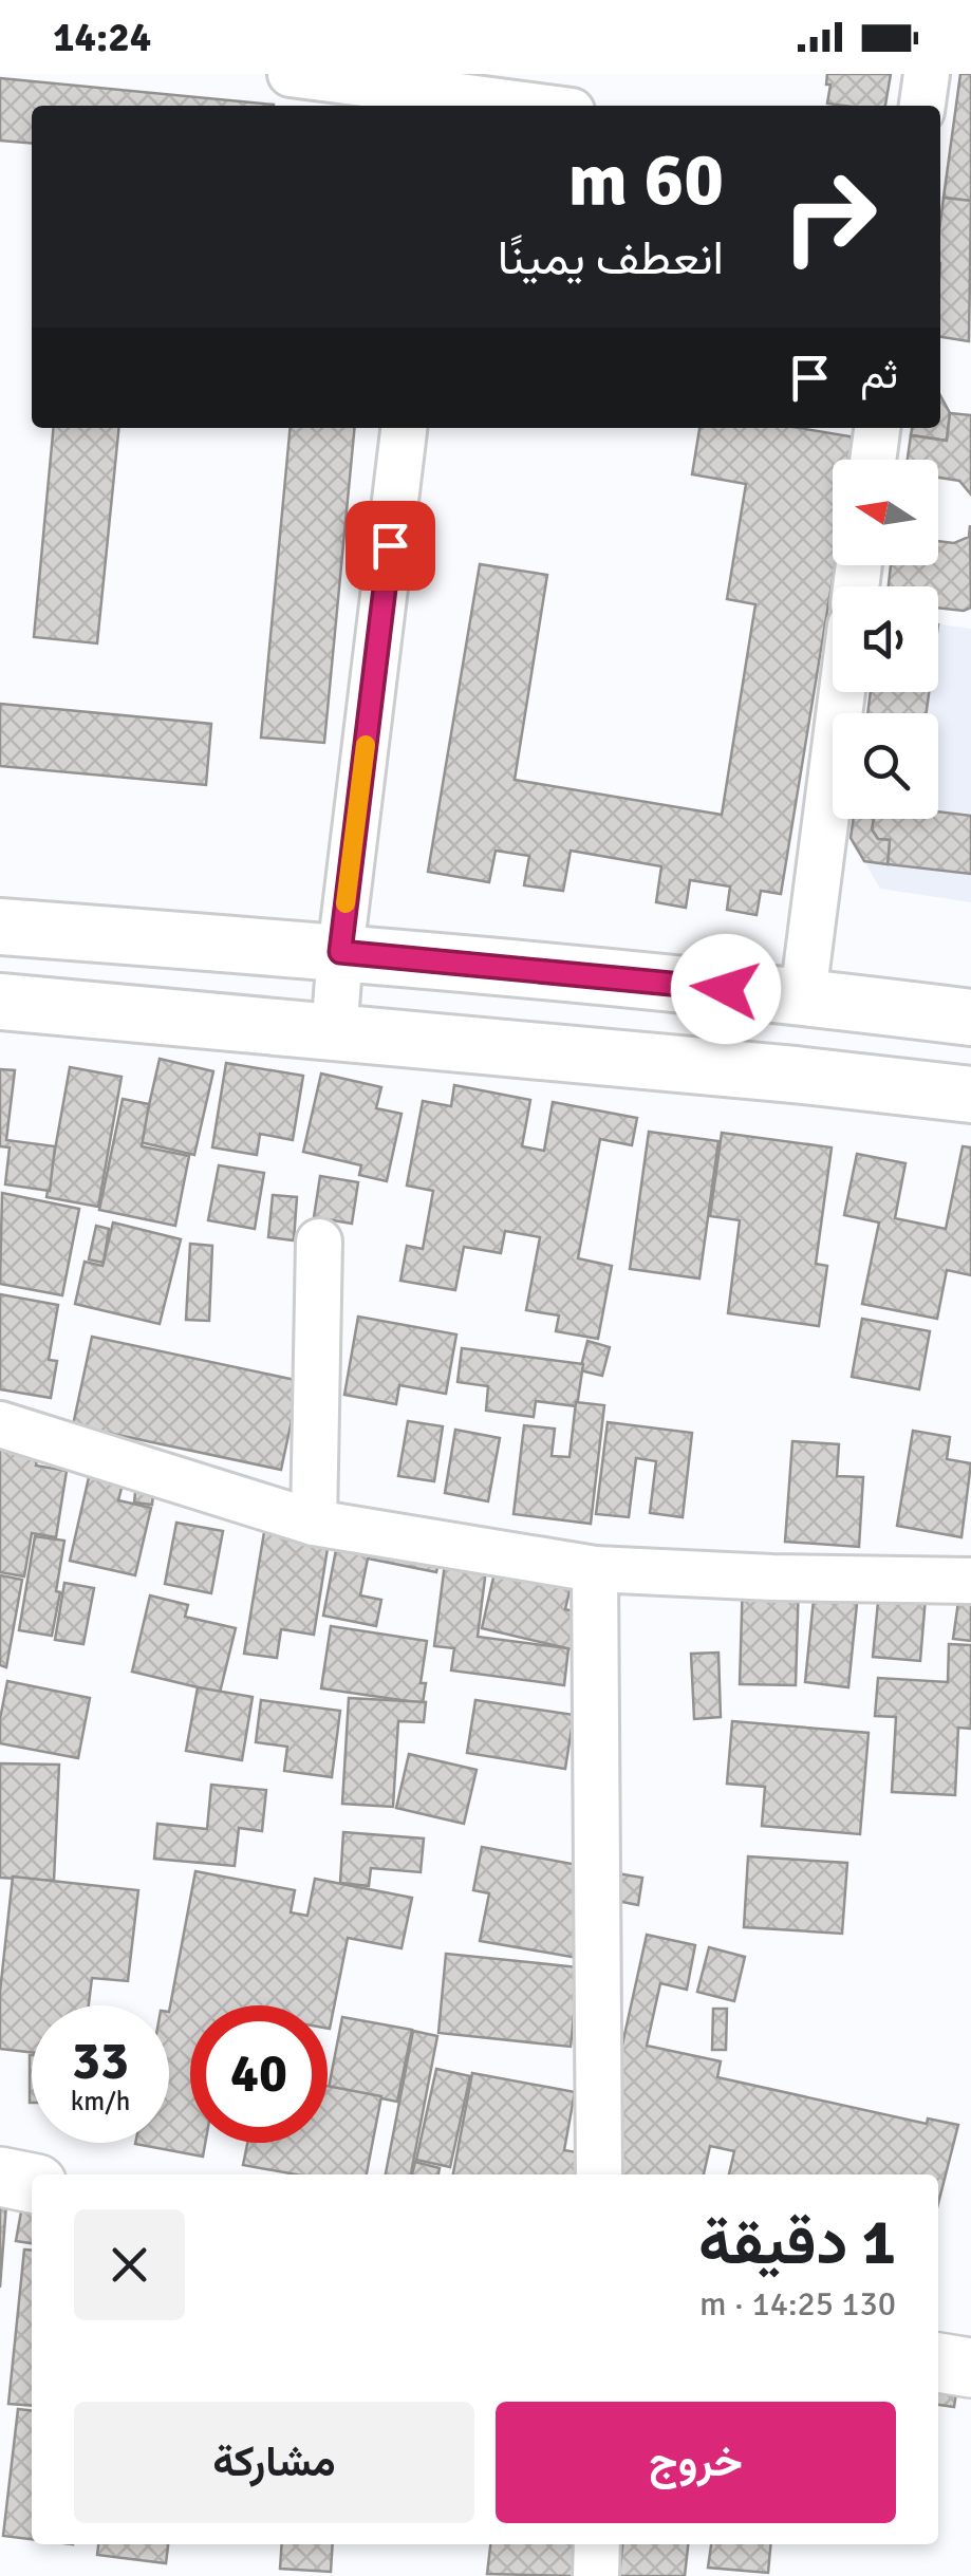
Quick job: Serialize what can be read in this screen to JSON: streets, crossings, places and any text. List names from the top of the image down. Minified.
{"north":"left","page":{"status":"14:24","turn":["60 m","انعطف يمينًا"],"then":"ثم","speed":"33 km/h","limit":"40","heading":["1 دقيقة","130 m · 14:25"],"buttons":["خروج","مشاركة"]}}
